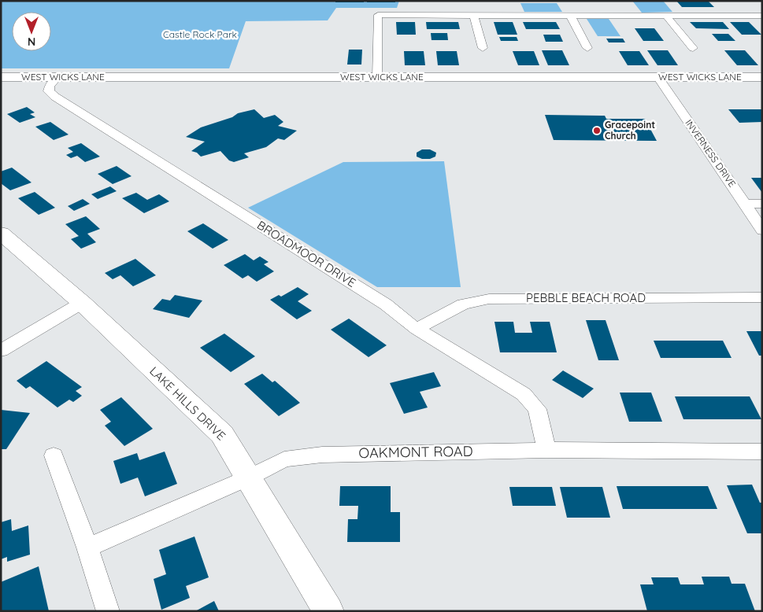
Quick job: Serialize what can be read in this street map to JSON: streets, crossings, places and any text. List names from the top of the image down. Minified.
{"streets":{"main road":["WEST WICKS LANE","LAKE HILLS DRIVE"],"street":["INVERNESS DRIVE","BROADMOOR DRIVE","PEBBLE BEACH ROAD","OAKMONT ROAD"]},"crossings":[["WEST WICKS LANE","INVERNESS DRIVE"],["WEST WICKS LANE","BROADMOOR DRIVE"],["BROADMOOR DRIVE","PEBBLE BEACH ROAD"],["BROADMOOR DRIVE","OAKMONT ROAD"],["LAKE HILLS DRIVE","OAKMONT ROAD"]],"parks":["Castle Rock Park"],"places":["Gracepoint Church"],"north":"bottom"}
